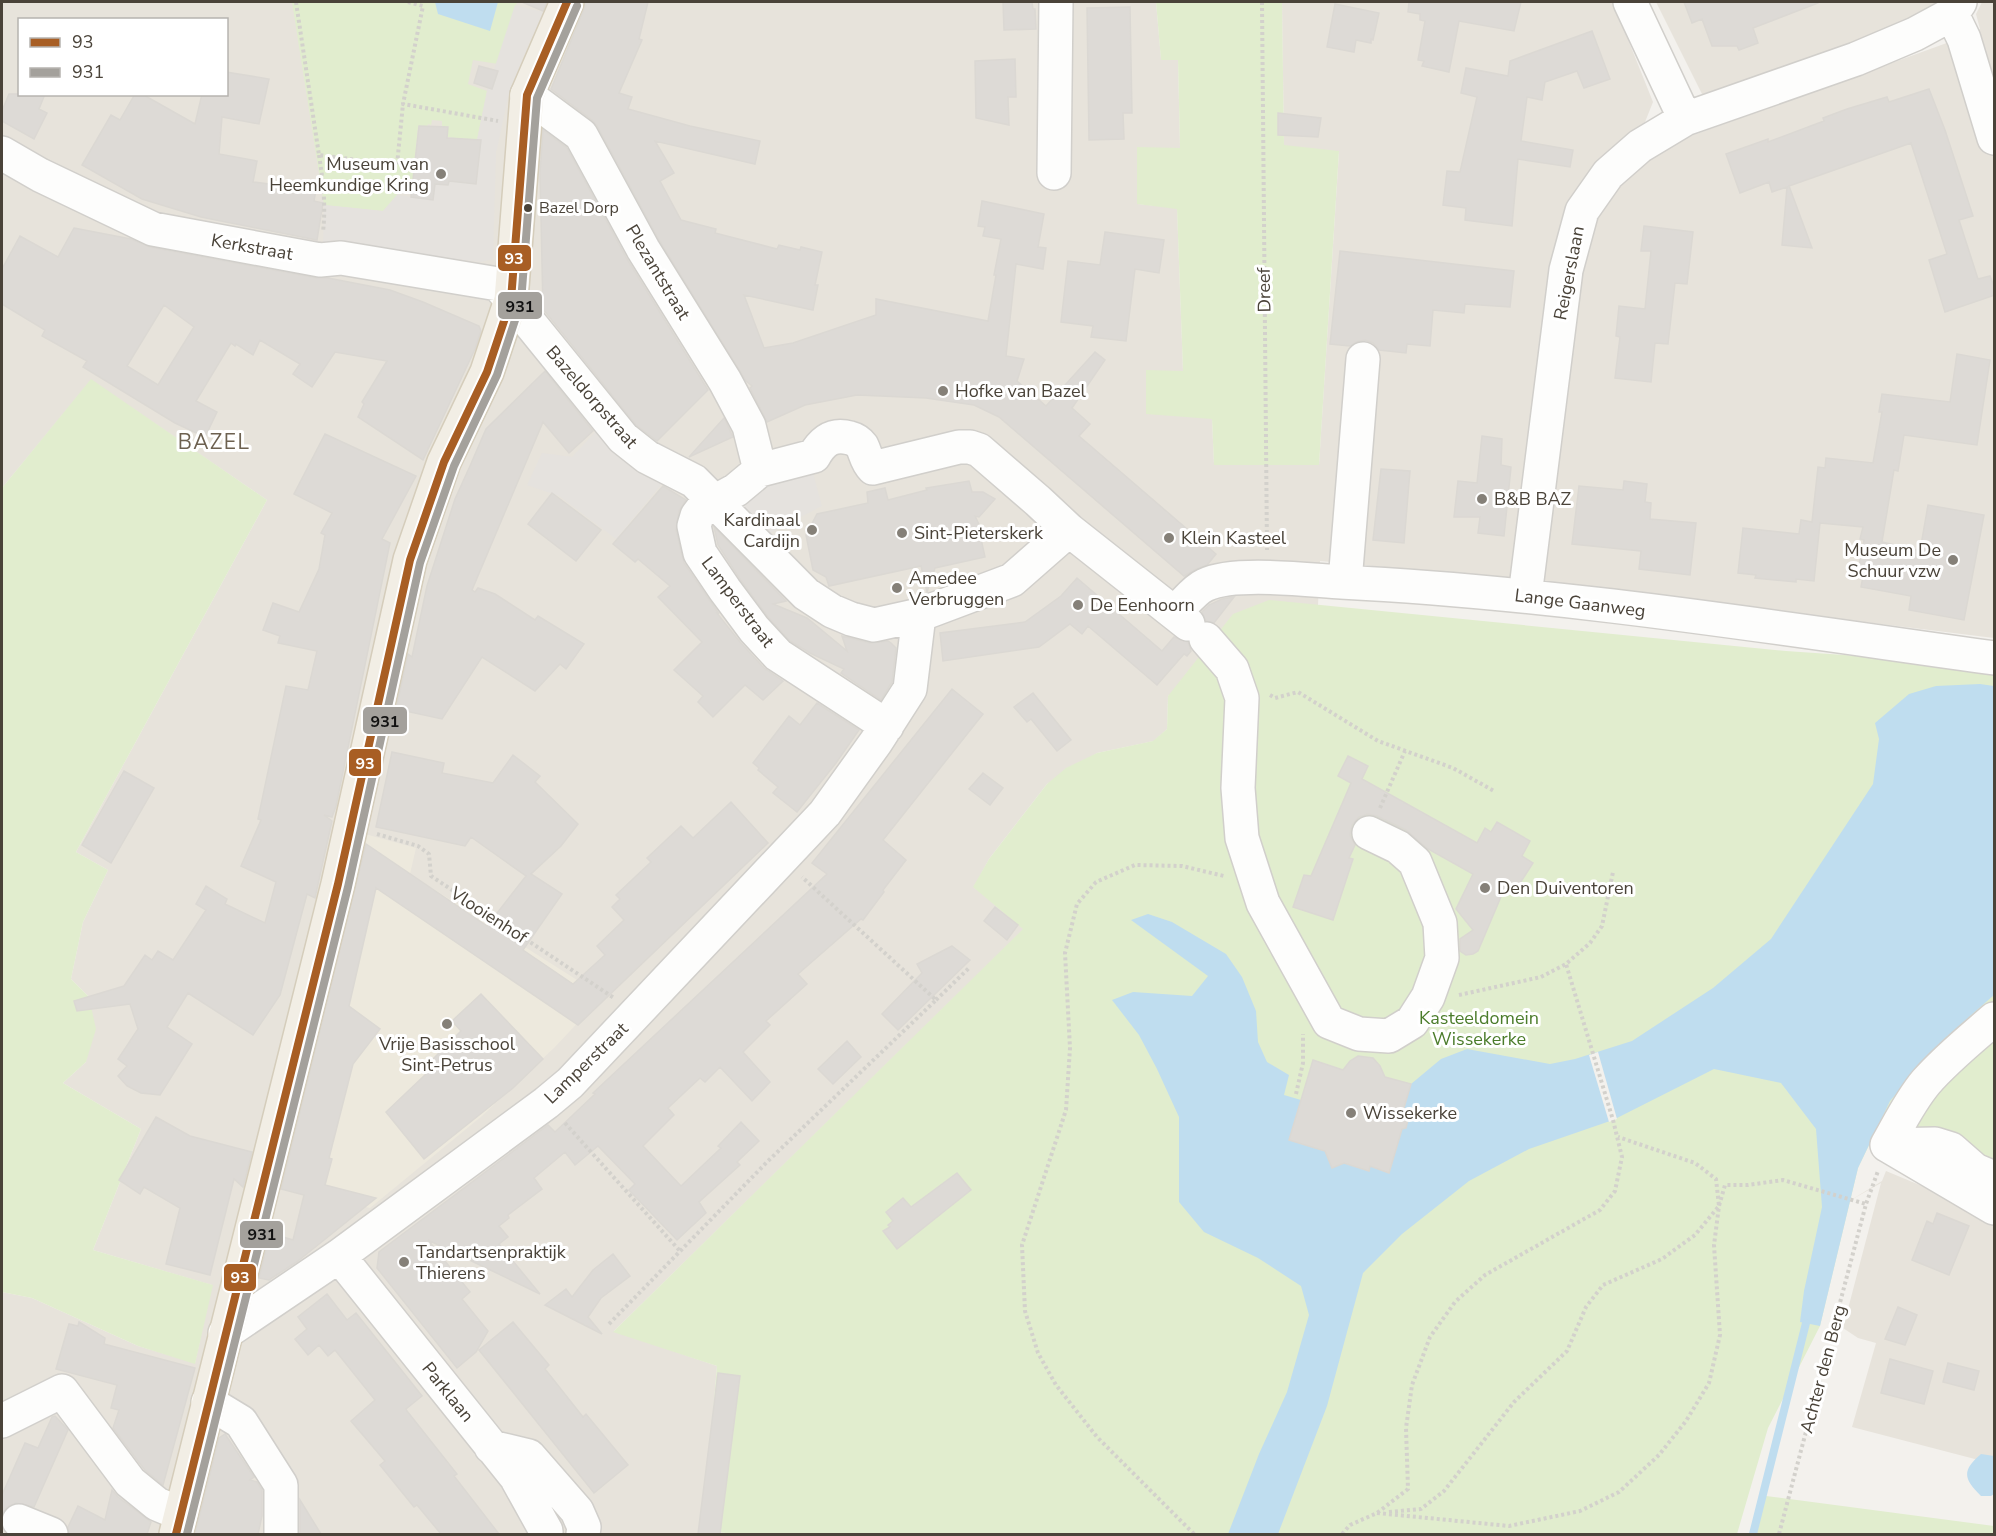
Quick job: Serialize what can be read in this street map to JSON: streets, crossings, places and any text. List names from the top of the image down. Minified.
{"streets":{"street":["Kerkstraat","Plezantstraat","Reigerslaan","Bazeldorpstraat","Lamperstraat","Lange Gaanweg","Parklaan"],"path":["Dreef","Vlooienhof","Achter den Berg"]},"crossings":[["Kerkstraat","Bazeldorpstraat"],["Plezantstraat","Lamperstraat"],["Reigerslaan","Lange Gaanweg"],["Dreef","Lange Gaanweg"],["Bazeldorpstraat","Lamperstraat"],["Lamperstraat","Vlooienhof"],["Lamperstraat","Parklaan"]],"districts":["BAZEL"],"parks":["Kasteeldomein Wissekerke"],"places":["Museum van Heemkundige Kring","Bazel Dorp","Hofke van Bazel","B&B BAZ","Kardinaal Cardijn","Sint-Pieterskerk","Klein Kasteel","Museum De Schuur vzw","Amedee Verbruggen","De Eenhoorn","Den Duiventoren","Vrije Basisschool Sint-Petrus","Wissekerke","Tandartsenpraktijk Thierens"],"lines":["transit line 93","transit line 931"],"legend":["93","931"]}
